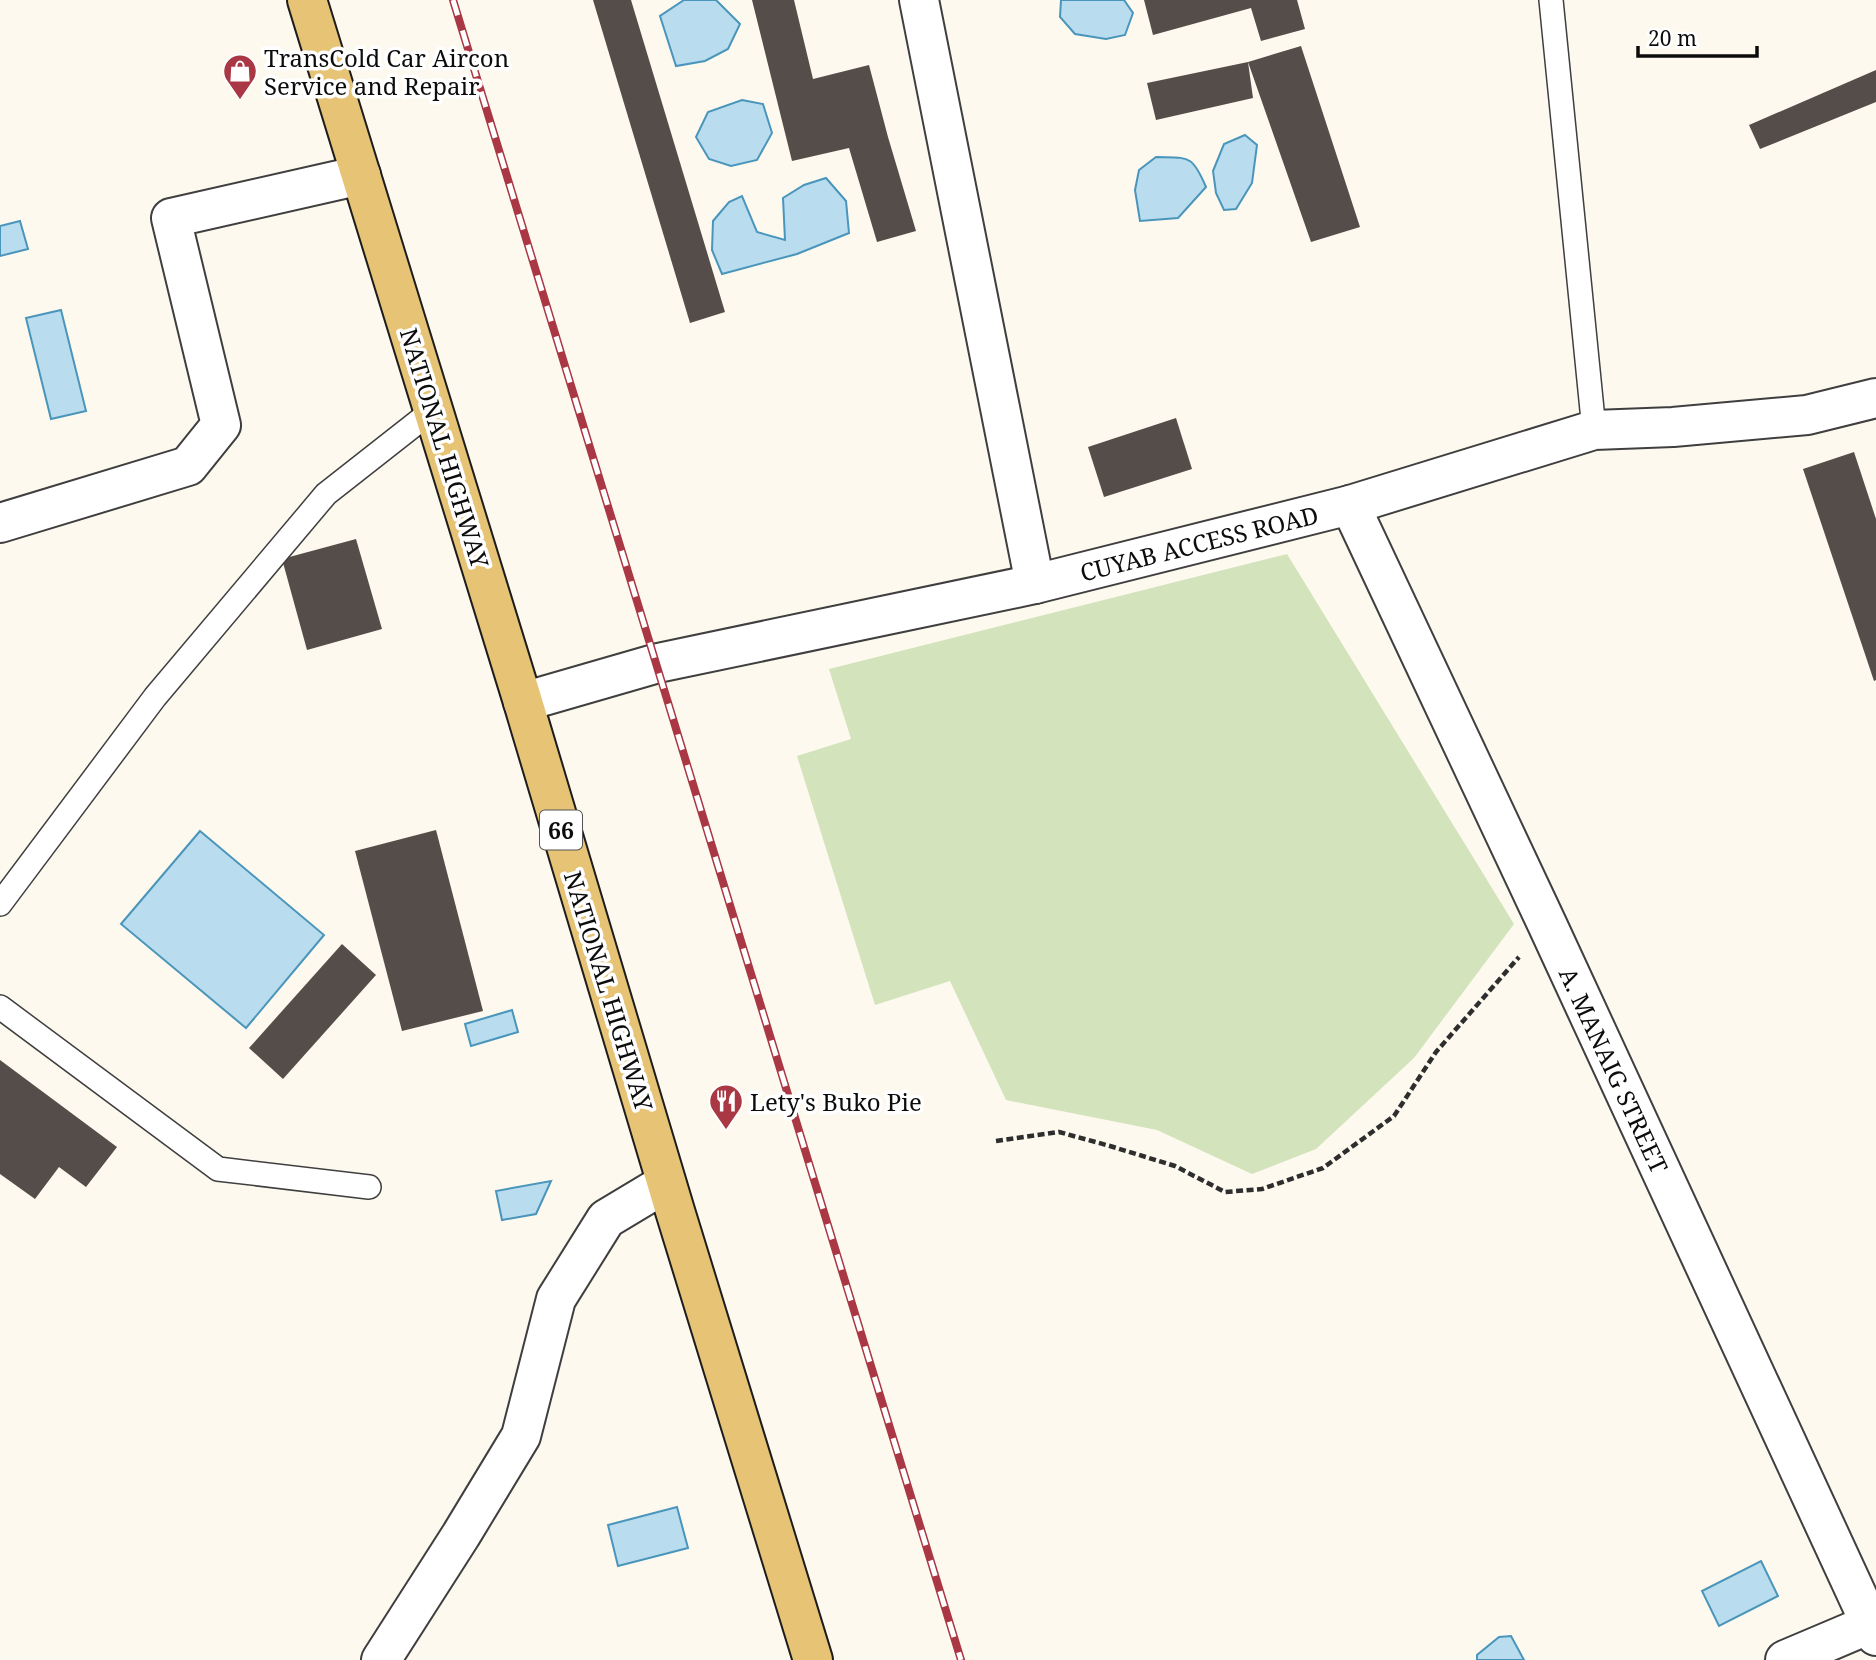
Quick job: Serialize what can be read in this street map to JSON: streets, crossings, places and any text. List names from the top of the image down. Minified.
{"streets":{"main road":["NATIONAL HIGHWAY","66"],"street":["CUYAB ACCESS ROAD","A. MANAIG STREET"]},"crossings":[["NATIONAL HIGHWAY","CUYAB ACCESS ROAD"],["CUYAB ACCESS ROAD","A. MANAIG STREET"]],"places":{"shop":["TransCold Car Aircon Service and Repair"],"restaurant":["Lety's Buko Pie"]},"scale_bar":"20 m"}
